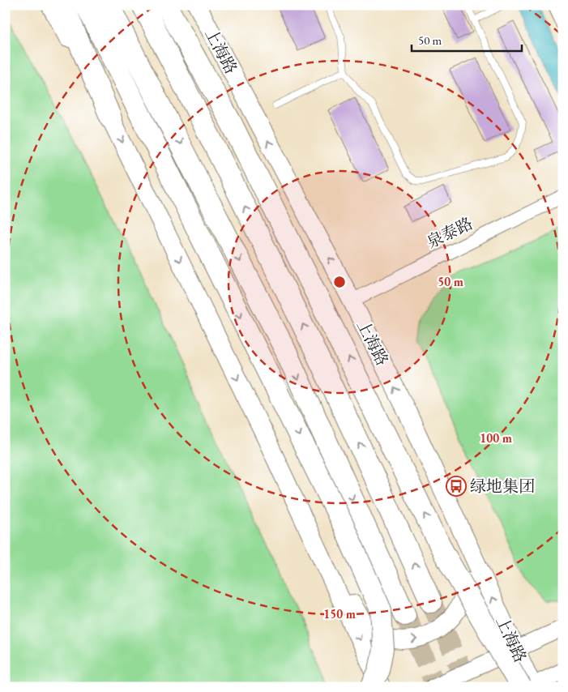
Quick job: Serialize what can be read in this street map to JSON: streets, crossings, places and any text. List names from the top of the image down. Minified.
{"streets":{"main road":["上海路"],"street":["泉泰路"]},"crossings":[["上海路","泉泰路"]],"places":{"bus stop":["绿地集团"]},"scale_bar":"50 m","rings":["50 m","100 m","150 m"]}
